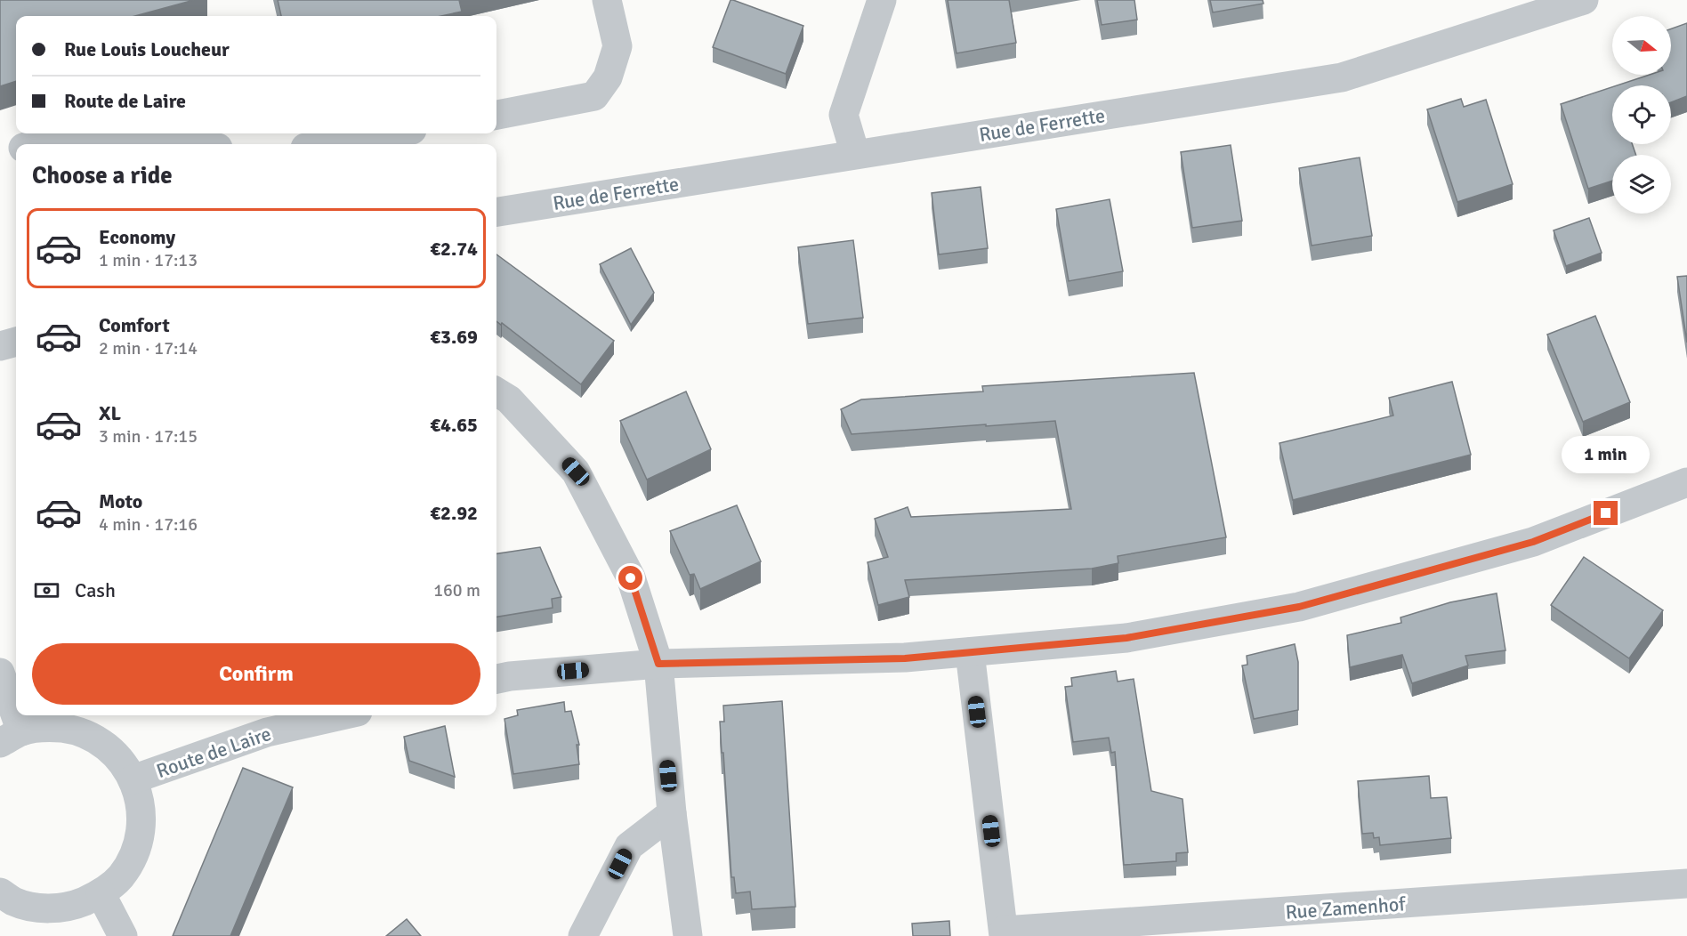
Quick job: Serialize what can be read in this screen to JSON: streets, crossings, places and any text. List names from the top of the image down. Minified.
{"streets":{"street":["Rue de Ferrette","Route de Laire","Rue Zamenhof"]},"north":"right","page":{"banner":["Rue Louis Loucheur","Route de Laire"],"heading":"Choose a ride","list":[{"name":"Economy","note":"1 min · 17:13","value":"€2.74"},{"name":"Comfort","note":"2 min · 17:14","value":"€3.69"},{"name":"XL","note":"3 min · 17:15","value":"€4.65"},{"name":"Moto","note":"4 min · 17:16","value":"€2.92"}],"bubble":"1 min","pay":["Cash","160 m"],"buttons":"Confirm"}}
